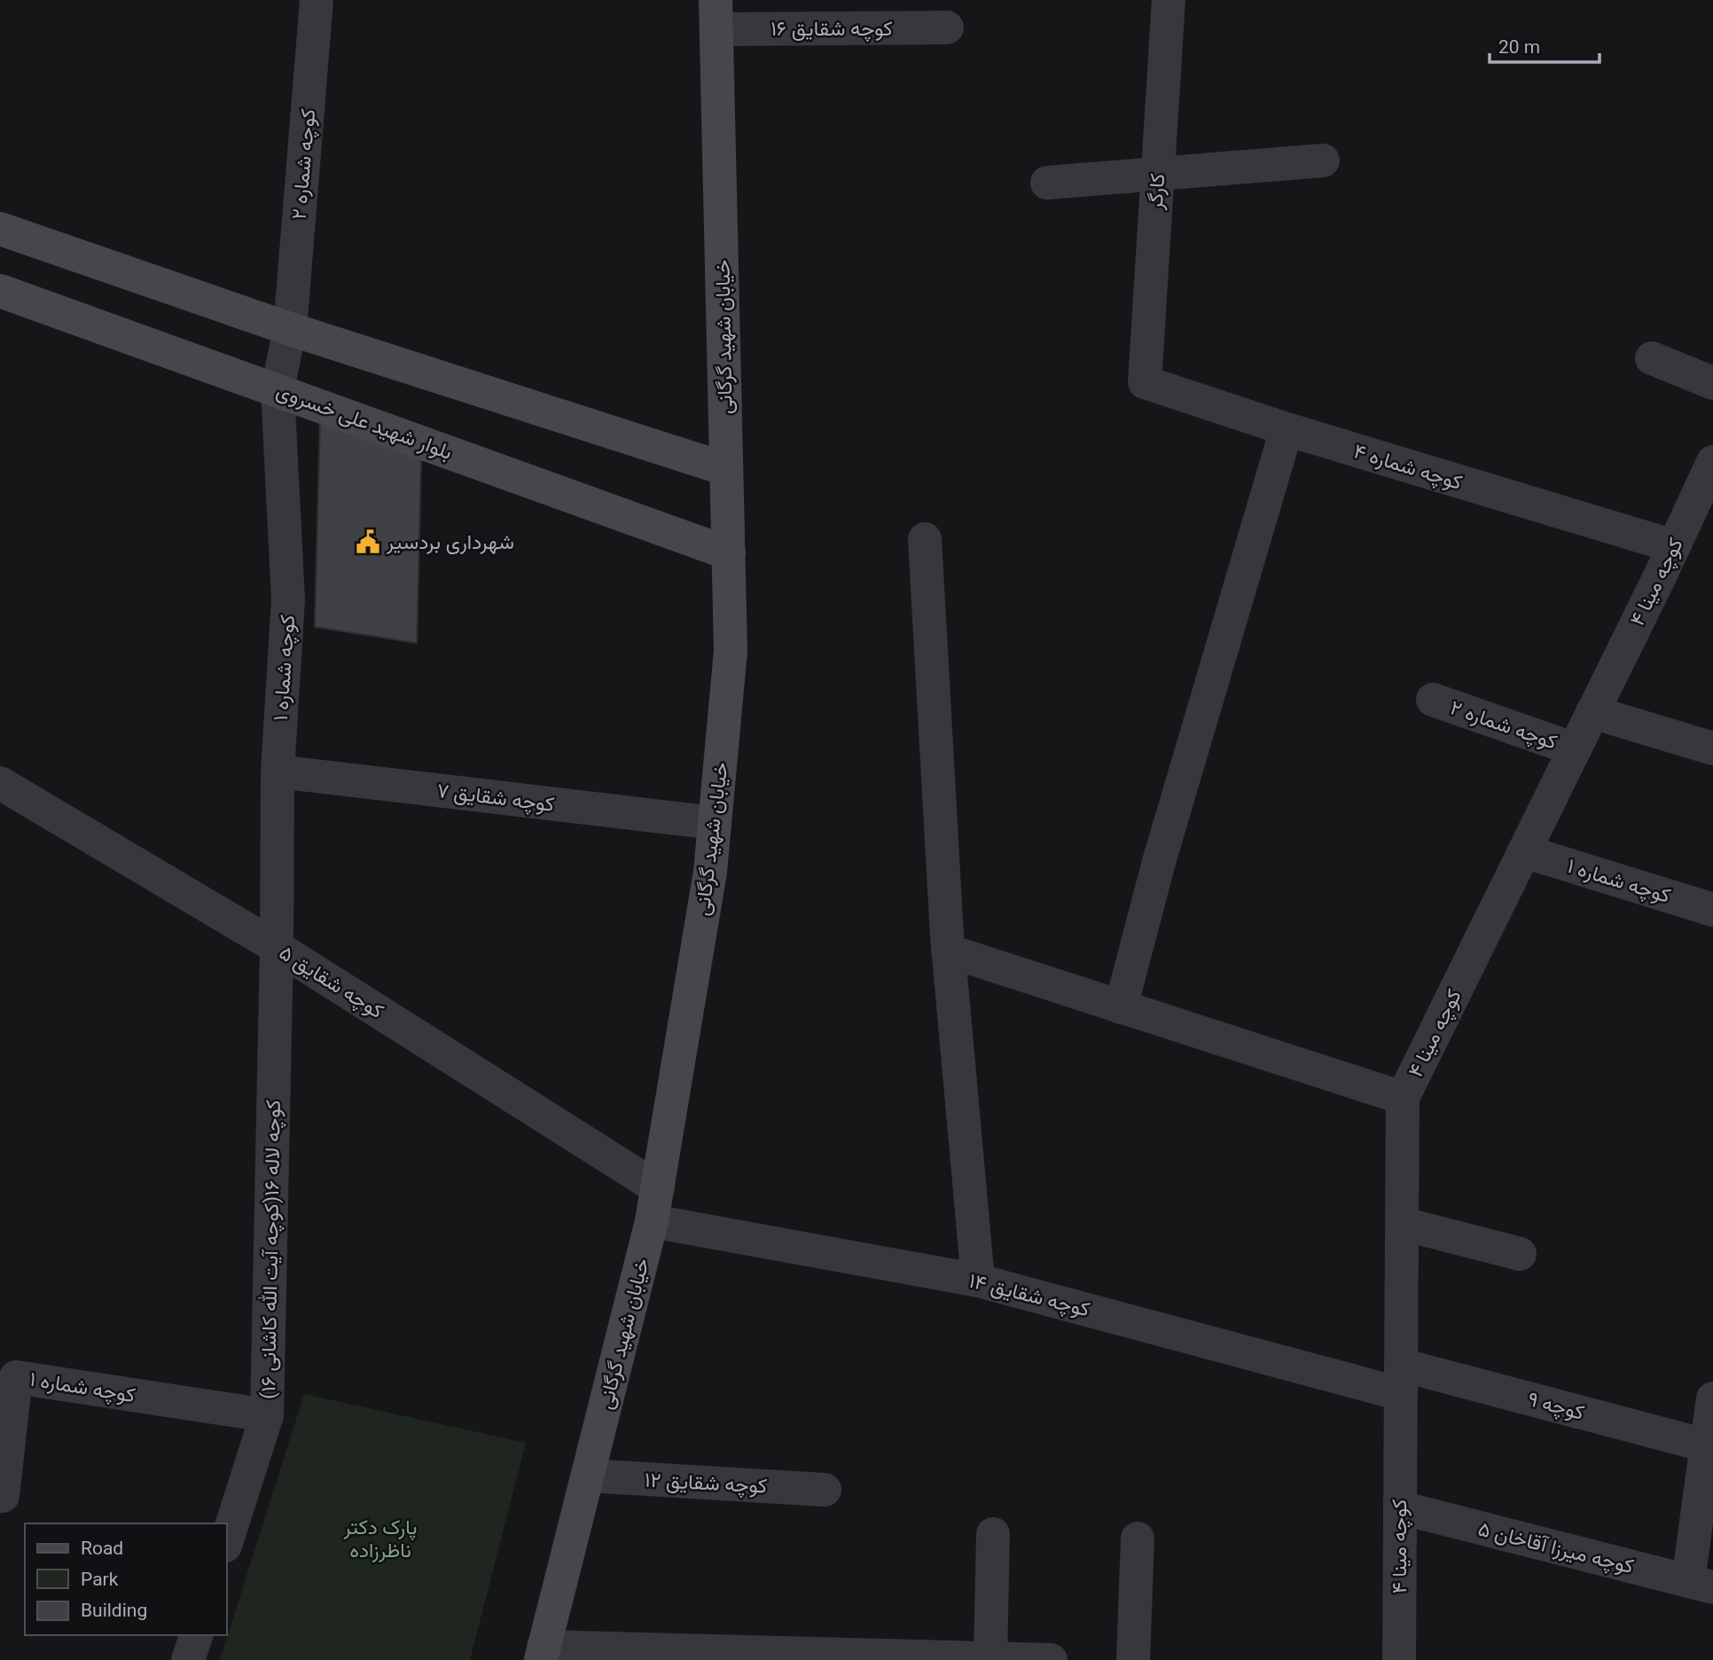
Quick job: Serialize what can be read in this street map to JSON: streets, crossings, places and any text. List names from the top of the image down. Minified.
{"streets":{"main road":["خیابان شهید گرگانی","بلوار شهید علی خسروی"],"street":["کوچه شقایق ۱۶","کوچه شماره ۲","کارگر","کوچه شماره ۴","کوچه مینا ۴","کوچه شماره ۱","کوچه شقایق ۷","کوچه شقایق ۵","کوچه لاله ۱۶(کوچه آیت الله کاشانی ۱۶)","کوچه شقایق ۱۴","کوچه ۹","کوچه شقایق ۱۲","کوچه میرزا آقاخان ۵"]},"crossings":[["کوچه شقایق ۱۶","خیابان شهید گرگانی"],["کوچه شماره ۲","بلوار شهید علی خسروی"],["کوچه شماره ۲","کوچه مینا ۴"],["کوچه شماره ۲","کوچه شماره ۱"],["کارگر","کوچه شماره ۴"],["خیابان شهید گرگانی","بلوار شهید علی خسروی"],["خیابان شهید گرگانی","کوچه شقایق ۷"],["خیابان شهید گرگانی","کوچه شقایق ۵"],["خیابان شهید گرگانی","کوچه شقایق ۱۴"],["خیابان شهید گرگانی","کوچه شقایق ۱۲"],["بلوار شهید علی خسروی","کوچه شماره ۱"],["کوچه شماره ۴","کوچه مینا ۴"],["کوچه مینا ۴","کوچه شماره ۱"],["کوچه مینا ۴","کوچه شقایق ۱۴"],["کوچه مینا ۴","کوچه ۹"],["کوچه مینا ۴","کوچه میرزا آقاخان ۵"],["کوچه شماره ۱","کوچه شقایق ۷"],["کوچه شماره ۱","کوچه شقایق ۵"],["کوچه شماره ۱","کوچه لاله ۱۶(کوچه آیت الله کاشانی ۱۶)"],["کوچه شقایق ۵","کوچه لاله ۱۶(کوچه آیت الله کاشانی ۱۶)"],["کوچه شقایق ۵","کوچه شقایق ۱۴"],["کوچه شقایق ۱۴","کوچه ۹"]],"parks":["پ‍‍ارک دکتر ناظرزاده"],"places":{"public building":["شهرداری بردسیر"]},"legend":["Road","Park","Building"],"scale_bar":"20 m"}
